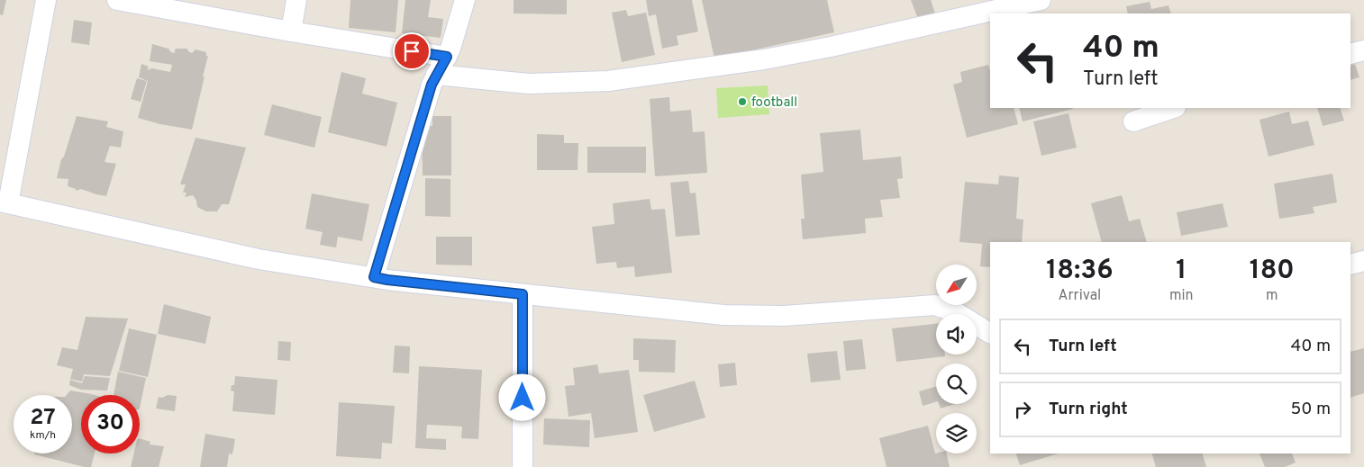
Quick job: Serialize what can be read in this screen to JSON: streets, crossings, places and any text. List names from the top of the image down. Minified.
{"places":["football"],"north":"bottom left","page":{"turn":["40 m","Turn left"],"eta":["18:36","Arrival","1","min","180","m"],"list":[{"name":"Turn left","value":"40 m"},{"name":"Turn right","value":"50 m"}],"speed":"27 km/h","limit":"30"}}
